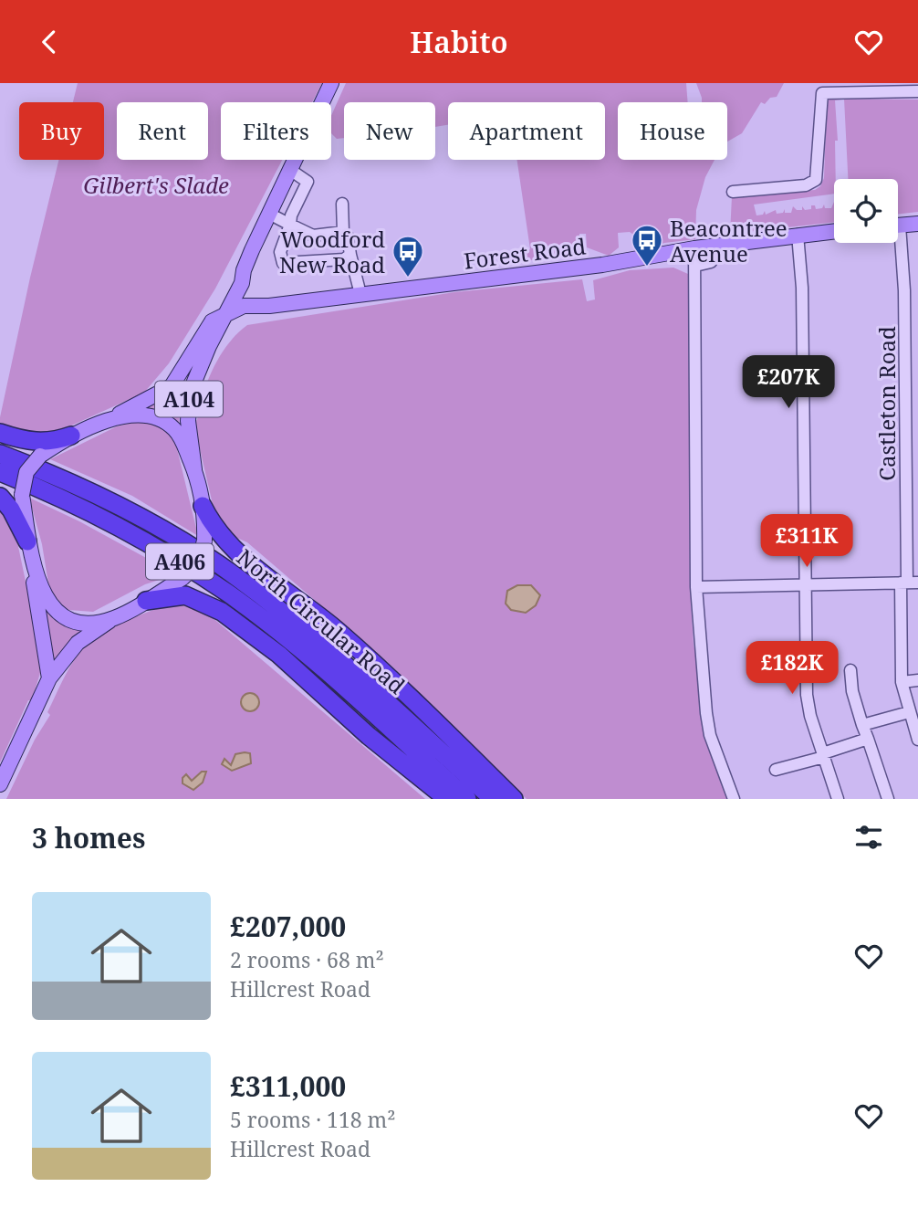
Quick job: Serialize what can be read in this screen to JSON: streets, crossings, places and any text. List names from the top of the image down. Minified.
{"streets":{"highway":["A406","North Circular Road"],"main road":["Forest Road","A104"],"street":["Castleton Road"]},"crossings":[["Forest Road","A104"],["A104","A406"]],"parks":["Gilbert's Slade"],"places":{"bus stop":["Beacontree Avenue","Woodford New Road"]},"page":{"header":"Habito","chip":["Buy","Rent","Filters","New","Apartment","House"],"price":["£207K","£311K","£182K"],"heading":"3 homes","list":[{"name":"£207,000","note":"2 rooms · 68 m² · Hillcrest Road"},{"name":"£311,000","note":"5 rooms · 118 m² · Hillcrest Road"}]}}
